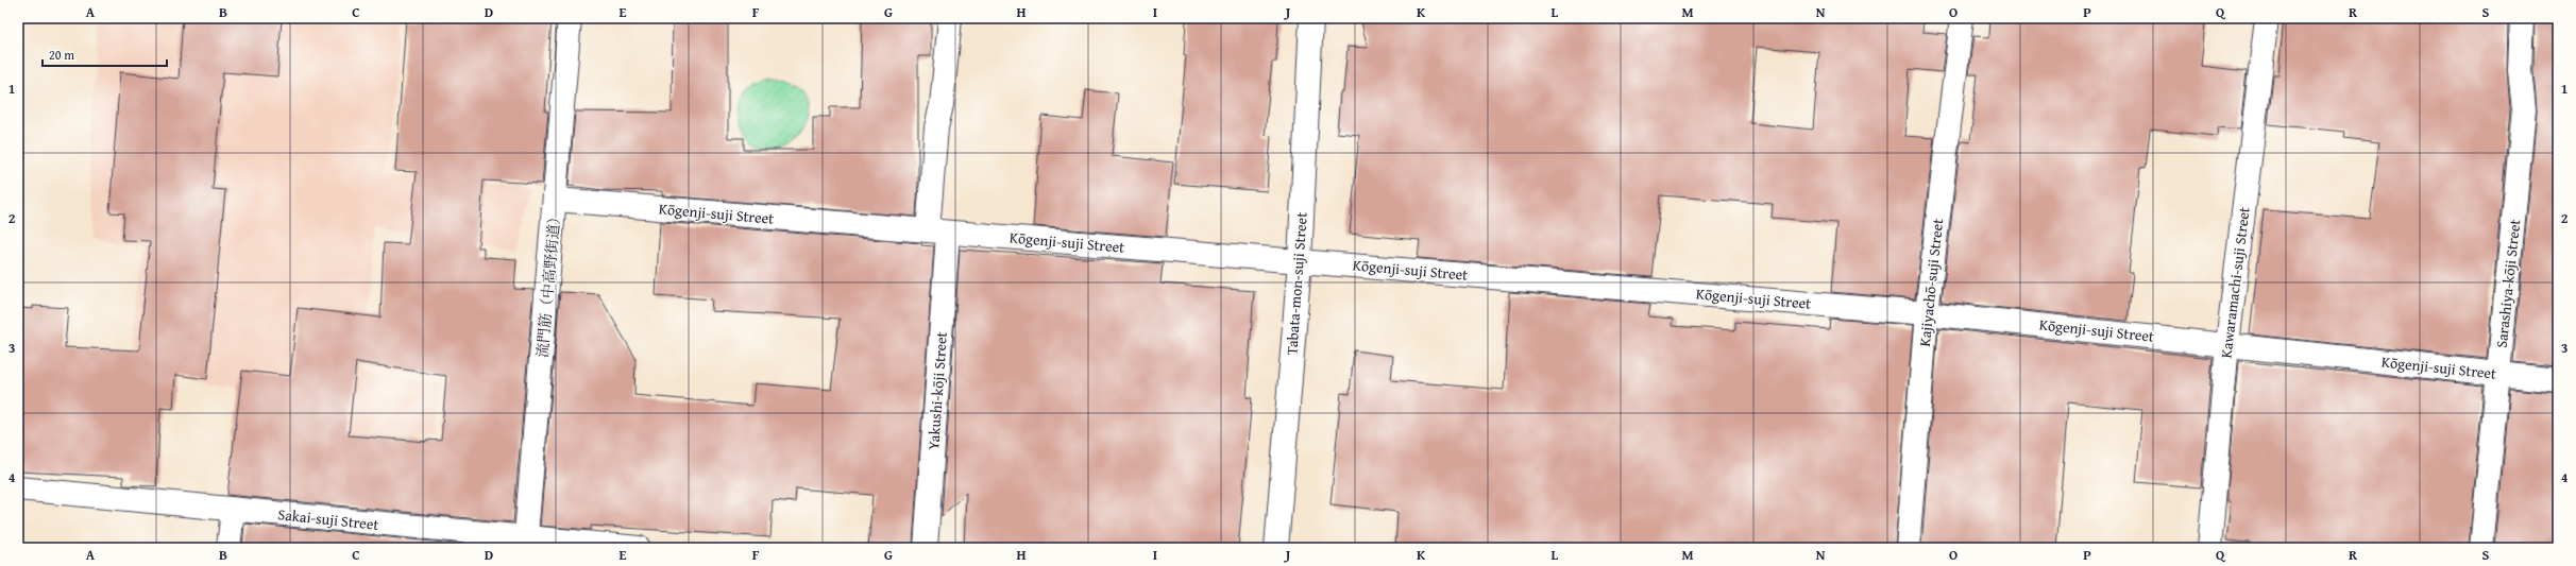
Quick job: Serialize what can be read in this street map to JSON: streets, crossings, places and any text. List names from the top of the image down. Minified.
{"streets":{"street":["Kōgenji-suji Street","Kajiyachō-suji Street","Kawaramachi-suji Street","流門筋（中高野街道）","Tabata-mon-suji Street","Sarashiya-kōji Street","Yakushi-kōji Street","Sakai-suji Street"]},"crossings":[["Kōgenji-suji Street","Kajiyachō-suji Street"],["Kōgenji-suji Street","Kawaramachi-suji Street"],["Kōgenji-suji Street","流門筋（中高野街道）"],["Kōgenji-suji Street","Tabata-mon-suji Street"],["Kōgenji-suji Street","Sarashiya-kōji Street"],["Kōgenji-suji Street","Yakushi-kōji Street"],["流門筋（中高野街道）","Sakai-suji Street"]],"scale_bar":"20 m","grid":{"columns":["A","B","C","D","E","F","G","H","I","J","K","L","M","N","O","P","Q","R","S"],"rows":["1","2","3","4"]}}
